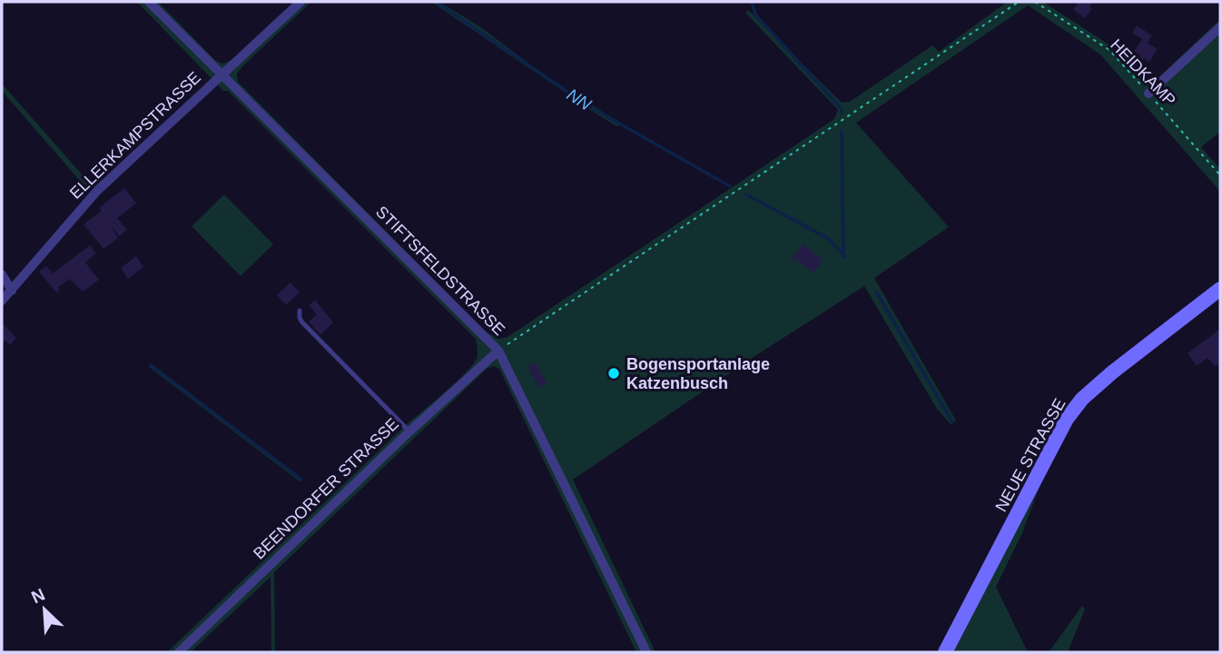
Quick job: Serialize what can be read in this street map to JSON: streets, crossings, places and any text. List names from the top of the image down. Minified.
{"streets":{"street":["ELLERKAMPSTRASSE","STIFTSFELDSTRASSE","NEUE STRASSE","BEENDORFER STRASSE"],"path":["HEIDKAMP"]},"crossings":[["ELLERKAMPSTRASSE","STIFTSFELDSTRASSE"],["STIFTSFELDSTRASSE","BEENDORFER STRASSE"]],"water":["NN"],"places":["Bogensportanlage Katzenbusch"],"north":"top left"}
